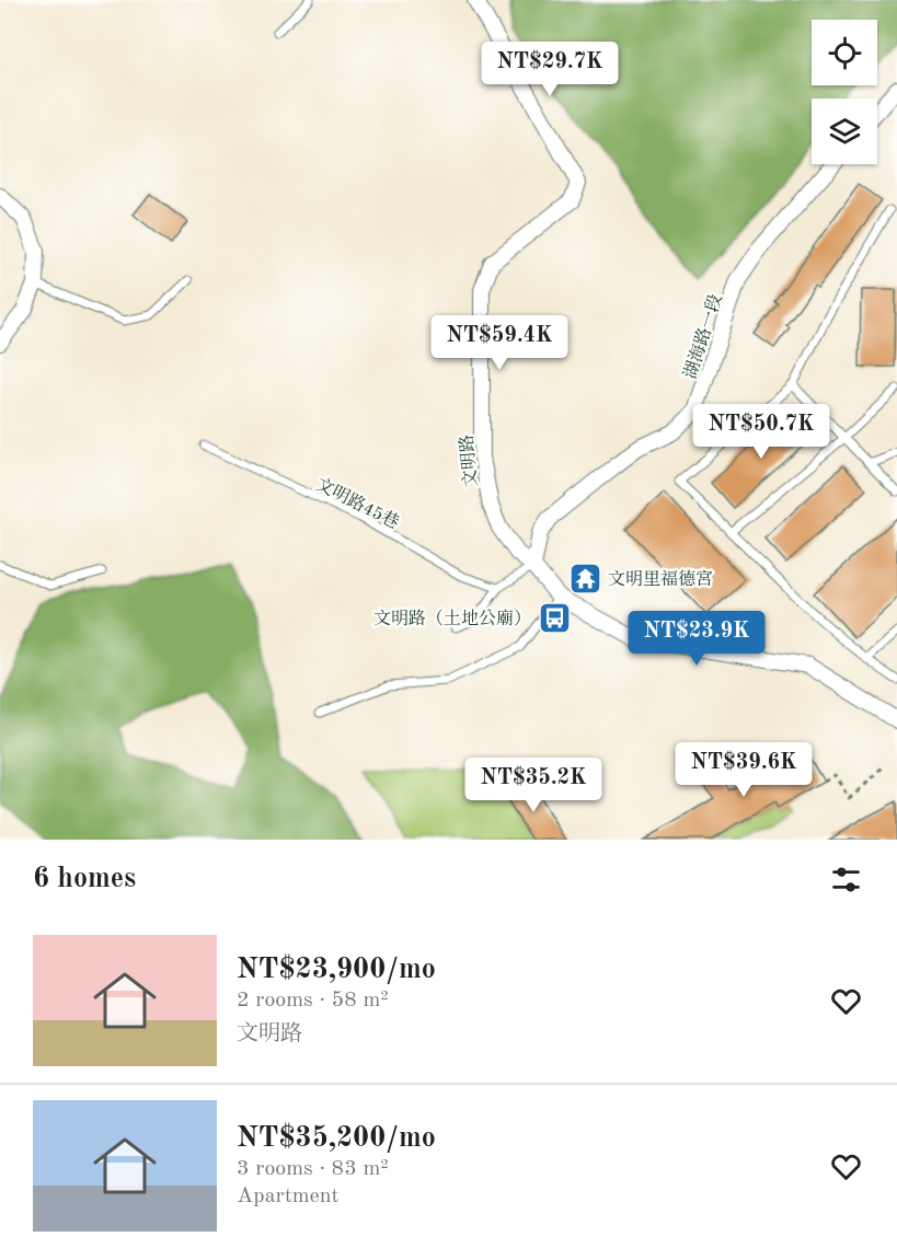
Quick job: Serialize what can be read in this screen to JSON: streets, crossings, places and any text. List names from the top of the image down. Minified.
{"streets":{"street":["湖海路一段","文明路"],"lane":["文明路45巷"]},"crossings":[["湖海路一段","文明路"]],"places":{"temple":["文明里福德宮"],"bus stop":["文明路（土地公廟）"]},"page":{"price":["NT$29.7K","NT$59.4K","NT$50.7K","NT$23.9K","NT$39.6K","NT$35.2K"],"heading":"6 homes","list":[{"name":"NT$23,900/mo","note":"2 rooms · 58 m² · 文明路"},{"name":"NT$35,200/mo","note":"3 rooms · 83 m² · Apartment"}]}}
